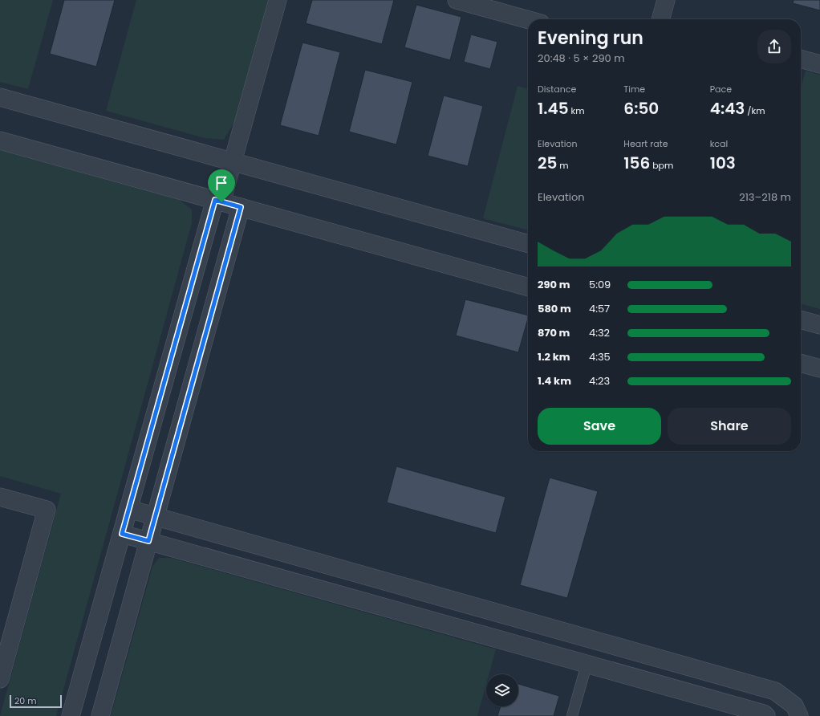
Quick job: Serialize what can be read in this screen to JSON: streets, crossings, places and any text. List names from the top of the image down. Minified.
{"scale_bar":"20 m","page":{"heading":["Evening run","20:48 · 5 × 290 m"],"stats":[["Distance","1.45 km"],["Time","6:50"],["Pace","4:43 /km"],["Elevation","25 m"],["Heart rate","156 bpm"],["kcal","103"]],"chart":["Elevation","213–218 m"],"list":[{"name":"290 m","note":"5:09"},{"name":"580 m","note":"4:57"},{"name":"870 m","note":"4:32"},{"name":"1.2 km","note":"4:35"},{"name":"1.4 km","note":"4:23"}],"buttons":["Save","Share"],"scale":"20 m"}}
